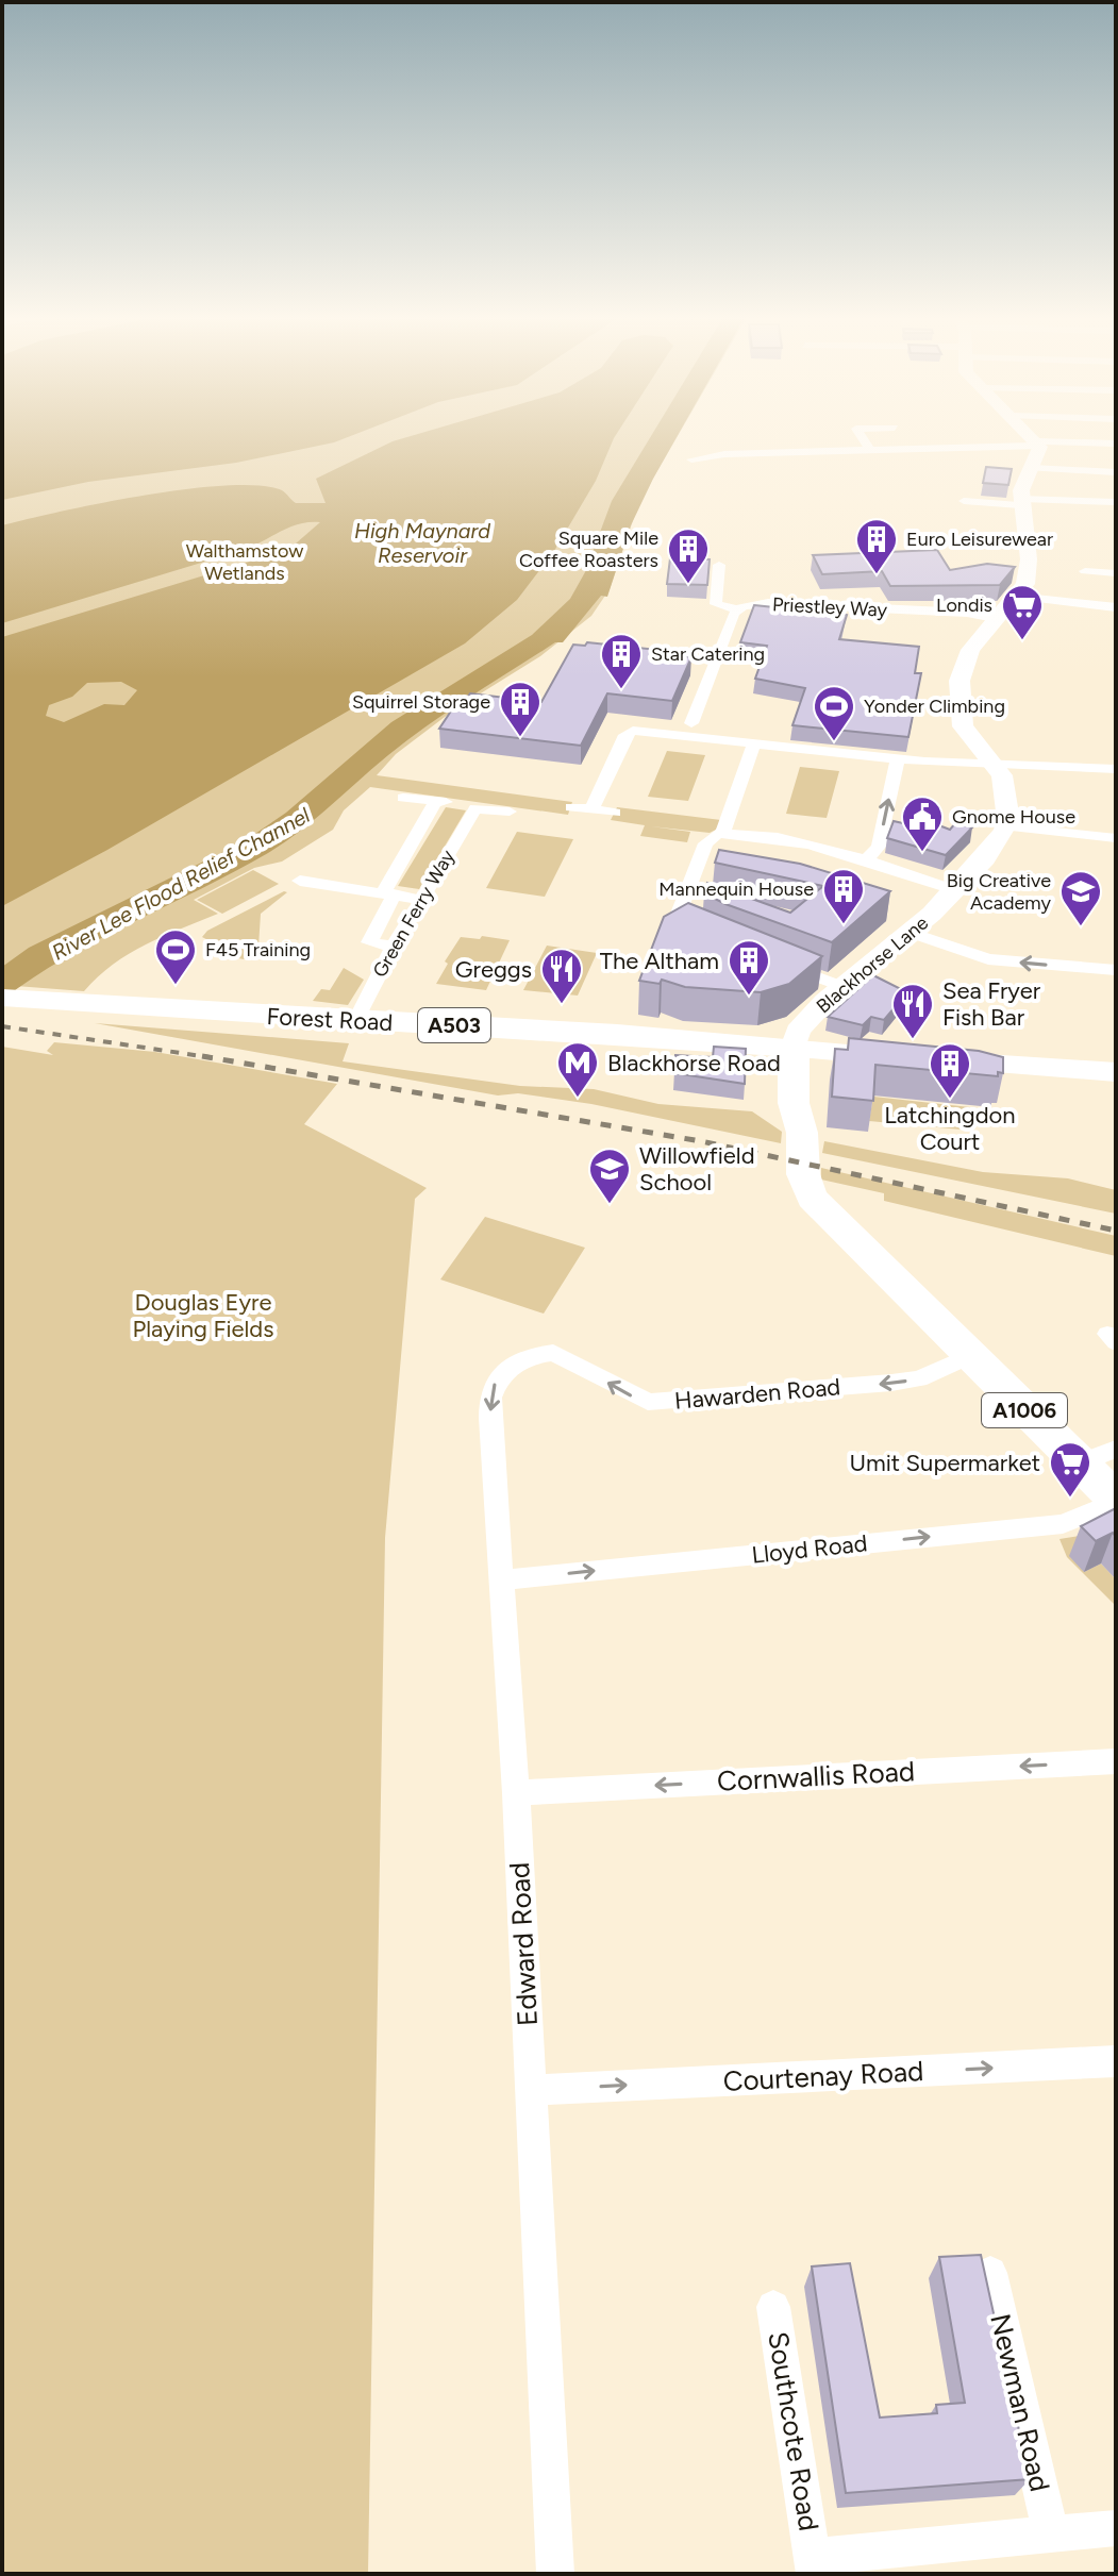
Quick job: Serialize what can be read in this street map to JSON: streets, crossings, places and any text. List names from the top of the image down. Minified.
{"streets":{"main road":["Blackhorse Lane","Forest Road","A503","A1006"],"street":["Priestley Way","Green Ferry Way","Hawarden Road","Lloyd Road","Cornwallis Road","Edward Road","Courtenay Road","Newman Road","Southcote Road"]},"crossings":[["Green Ferry Way","Forest Road"],["Blackhorse Lane","Forest Road"],["Blackhorse Lane","A1006"],["Forest Road","A1006"],["Hawarden Road","A1006"],["Hawarden Road","Edward Road"],["A1006","Lloyd Road"],["Lloyd Road","Edward Road"],["Cornwallis Road","Edward Road"],["Edward Road","Courtenay Road"],["Newman Road","Southcote Road"]],"one_way":["Hawarden Road","Lloyd Road","Cornwallis Road","Courtenay Road"],"water":["High Maynard Reservoir","River Lee Flood Relief Channel"],"parks":["Walthamstow Wetlands","Douglas Eyre Playing Fields"],"places":{"building":["Euro Leisurewear","Square Mile Coffee Roasters","Star Catering","Squirrel Storage","Mannequin House","The Altham","Latchingdon Court"],"supermarket":["Londis","Umit Supermarket"],"sports":["Yonder Climbing","F45 Training"],"public building":["Gnome House"],"school or university":["Big Creative Academy","Willowfield School"],"restaurant":["Greggs","Sea Fryer Fish Bar"],"metro station":["Blackhorse Road"]}}
